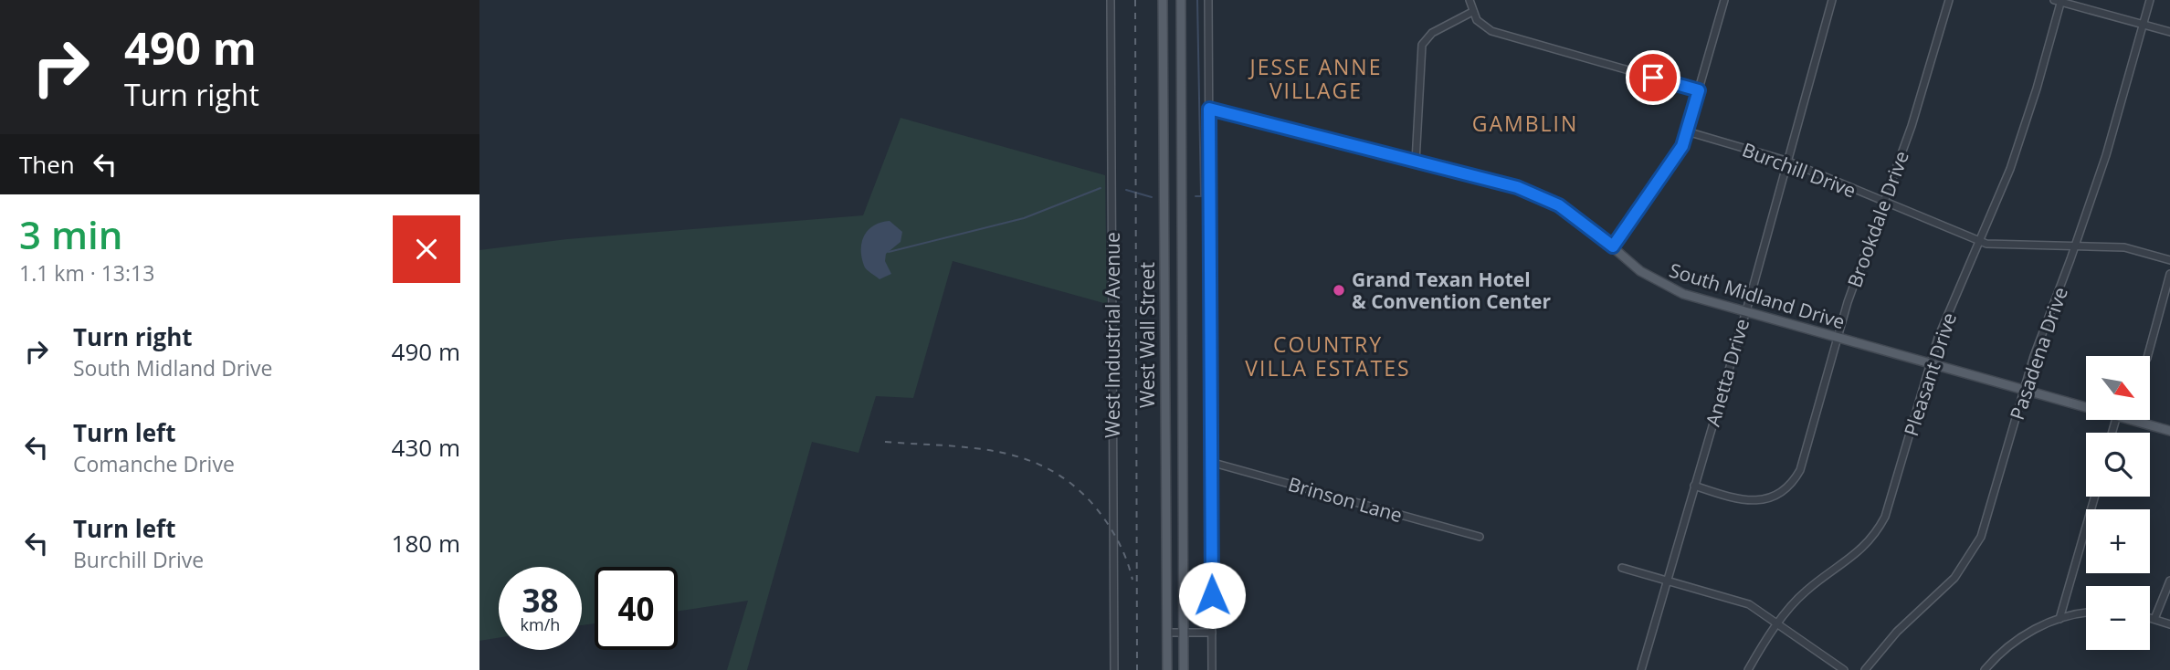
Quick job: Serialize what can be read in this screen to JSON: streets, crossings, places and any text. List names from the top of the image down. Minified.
{"streets":{"main road":["South Midland Drive","West Wall Street"],"street":["Burchill Drive","Brookdale Drive","West Industrial Avenue","Pasadena Drive","Anetta Drive","Pleasant Drive","Brinson Lane"]},"crossings":[["Burchill Drive","Brookdale Drive"],["Burchill Drive","Pasadena Drive"],["Burchill Drive","Anetta Drive"],["Burchill Drive","Pleasant Drive"],["Brookdale Drive","South Midland Drive"],["Brookdale Drive","Anetta Drive"],["South Midland Drive","Pasadena Drive"],["South Midland Drive","Anetta Drive"],["South Midland Drive","Pleasant Drive"]],"districts":["JESSE ANNE VILLAGE","GAMBLIN","COUNTRY VILLA ESTATES"],"places":["Grand Texan Hotel & Convention Center"],"north":"bottom right","page":{"turn":["490 m","Turn right"],"then":"Then","heading":["3 min","1.1 km · 13:13"],"list":[{"name":"Turn right","note":"South Midland Drive","value":"490 m"},{"name":"Turn left","note":"Comanche Drive","value":"430 m"},{"name":"Turn left","note":"Burchill Drive","value":"180 m"}],"map_buttons":["+","−"],"speed":"38 km/h","limit":"40"}}
